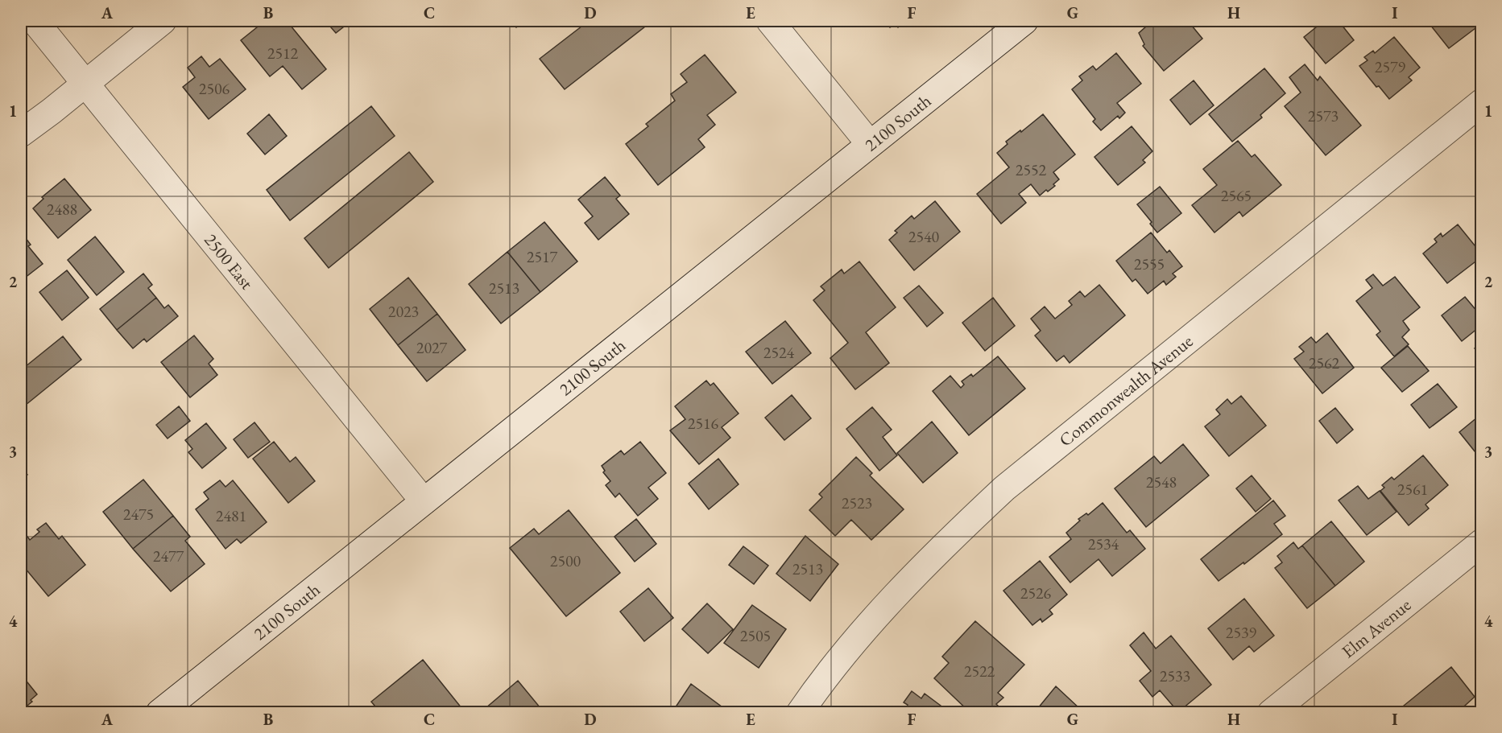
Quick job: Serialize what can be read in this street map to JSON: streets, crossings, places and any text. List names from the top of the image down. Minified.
{"streets":{"street":["2100 South","2500 East","Commonwealth Avenue","Elm Avenue"]},"crossings":[["2100 South","2500 East"]],"house_numbers":["2512","2579","2506","2573","2552","2565","2488","2540","2517","2555","2513","2023","2027","2524","2562","2516","2548","2561","2523","2475","2481","2534","2477","2500","2513","2526","2539","2505","2522","2533"],"grid":{"columns":["A","B","C","D","E","F","G","H","I"],"rows":["1","2","3","4"]}}
